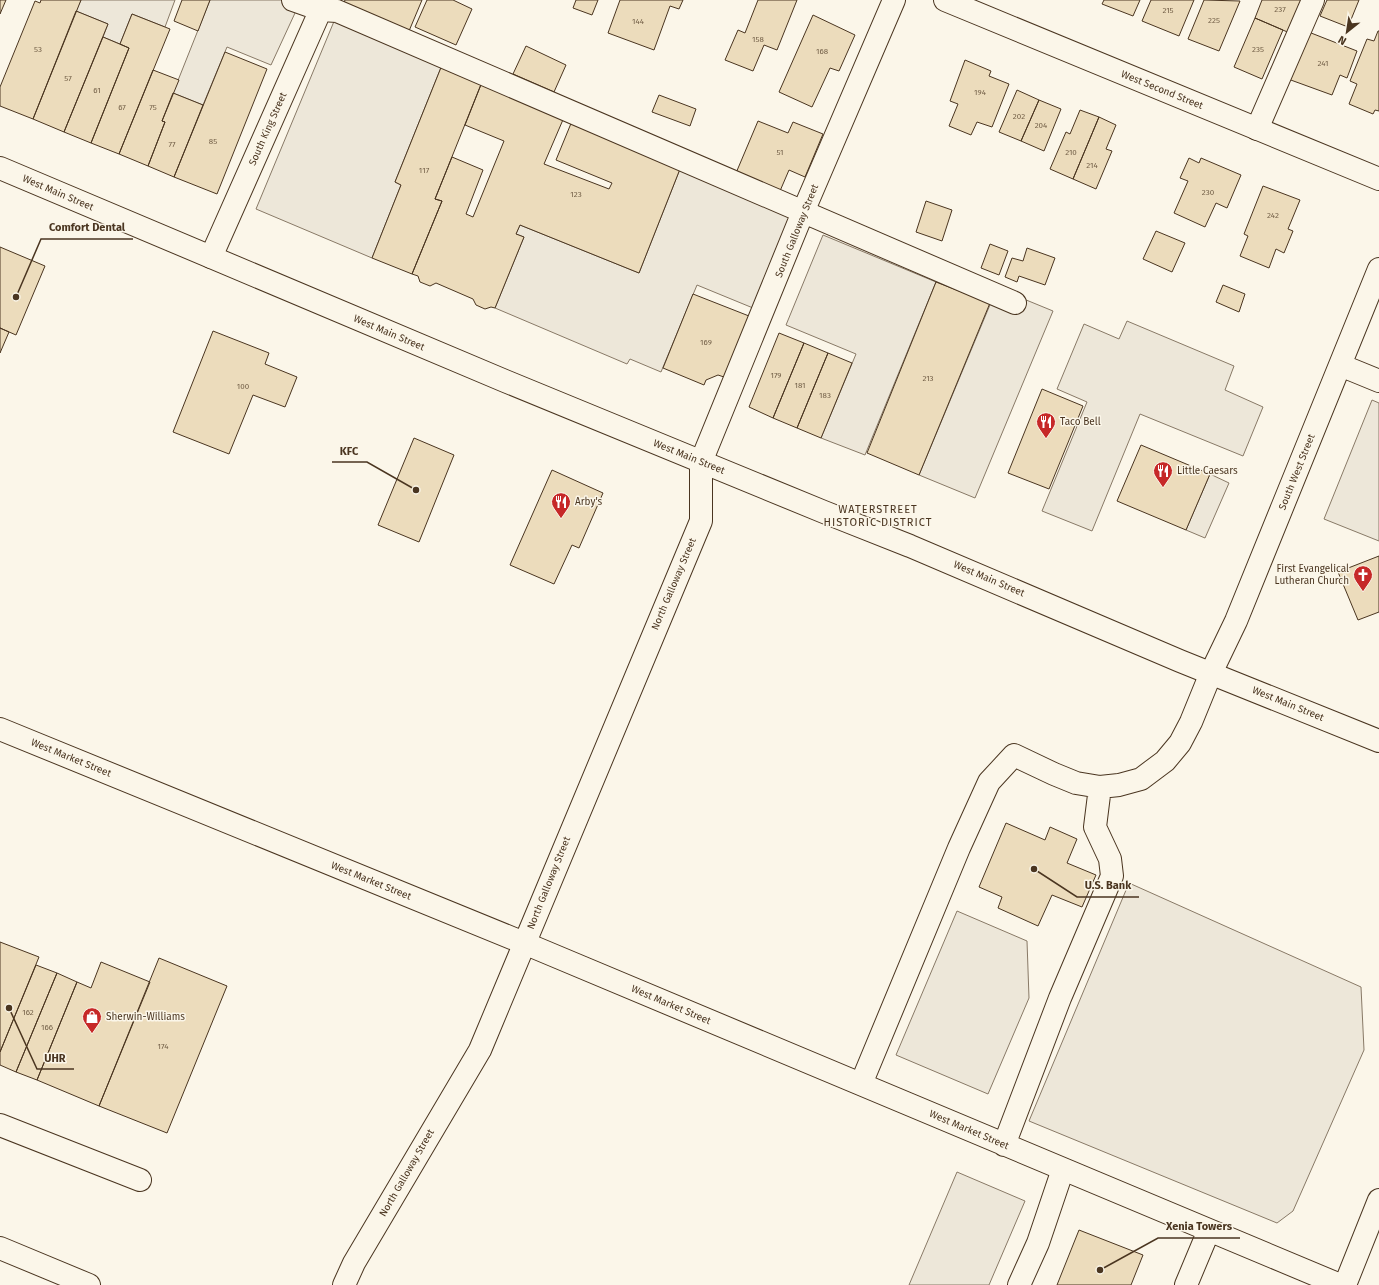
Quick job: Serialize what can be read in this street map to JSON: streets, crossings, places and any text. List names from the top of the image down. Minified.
{"streets":{"main road":["West Second Street","South King Street","West Main Street","South Galloway Street","South West Street","North Galloway Street","West Market Street"]},"crossings":[["South King Street","West Main Street"],["West Main Street","South Galloway Street"],["West Main Street","South West Street"],["West Main Street","North Galloway Street"],["South Galloway Street","North Galloway Street"],["South West Street","West Market Street"],["North Galloway Street","West Market Street"]],"districts":["WATERSTREET HISTORIC DISTRICT"],"places":{"other":["Comfort Dental","KFC","U.S. Bank","UHR","Xenia Towers"],"restaurant":["Taco Bell","Little Caesars","Arby's"],"church":["First Evangelical Lutheran Church"],"shop":["Sherwin-Williams"]},"house_numbers":["237","215","225","144","158","53","235","168","241","57","61","194","67","75","202","204","85","77","51","210","214","117","230","123","242","169","179","213","181","100","183","162","166","174"],"north":"bottom left"}
